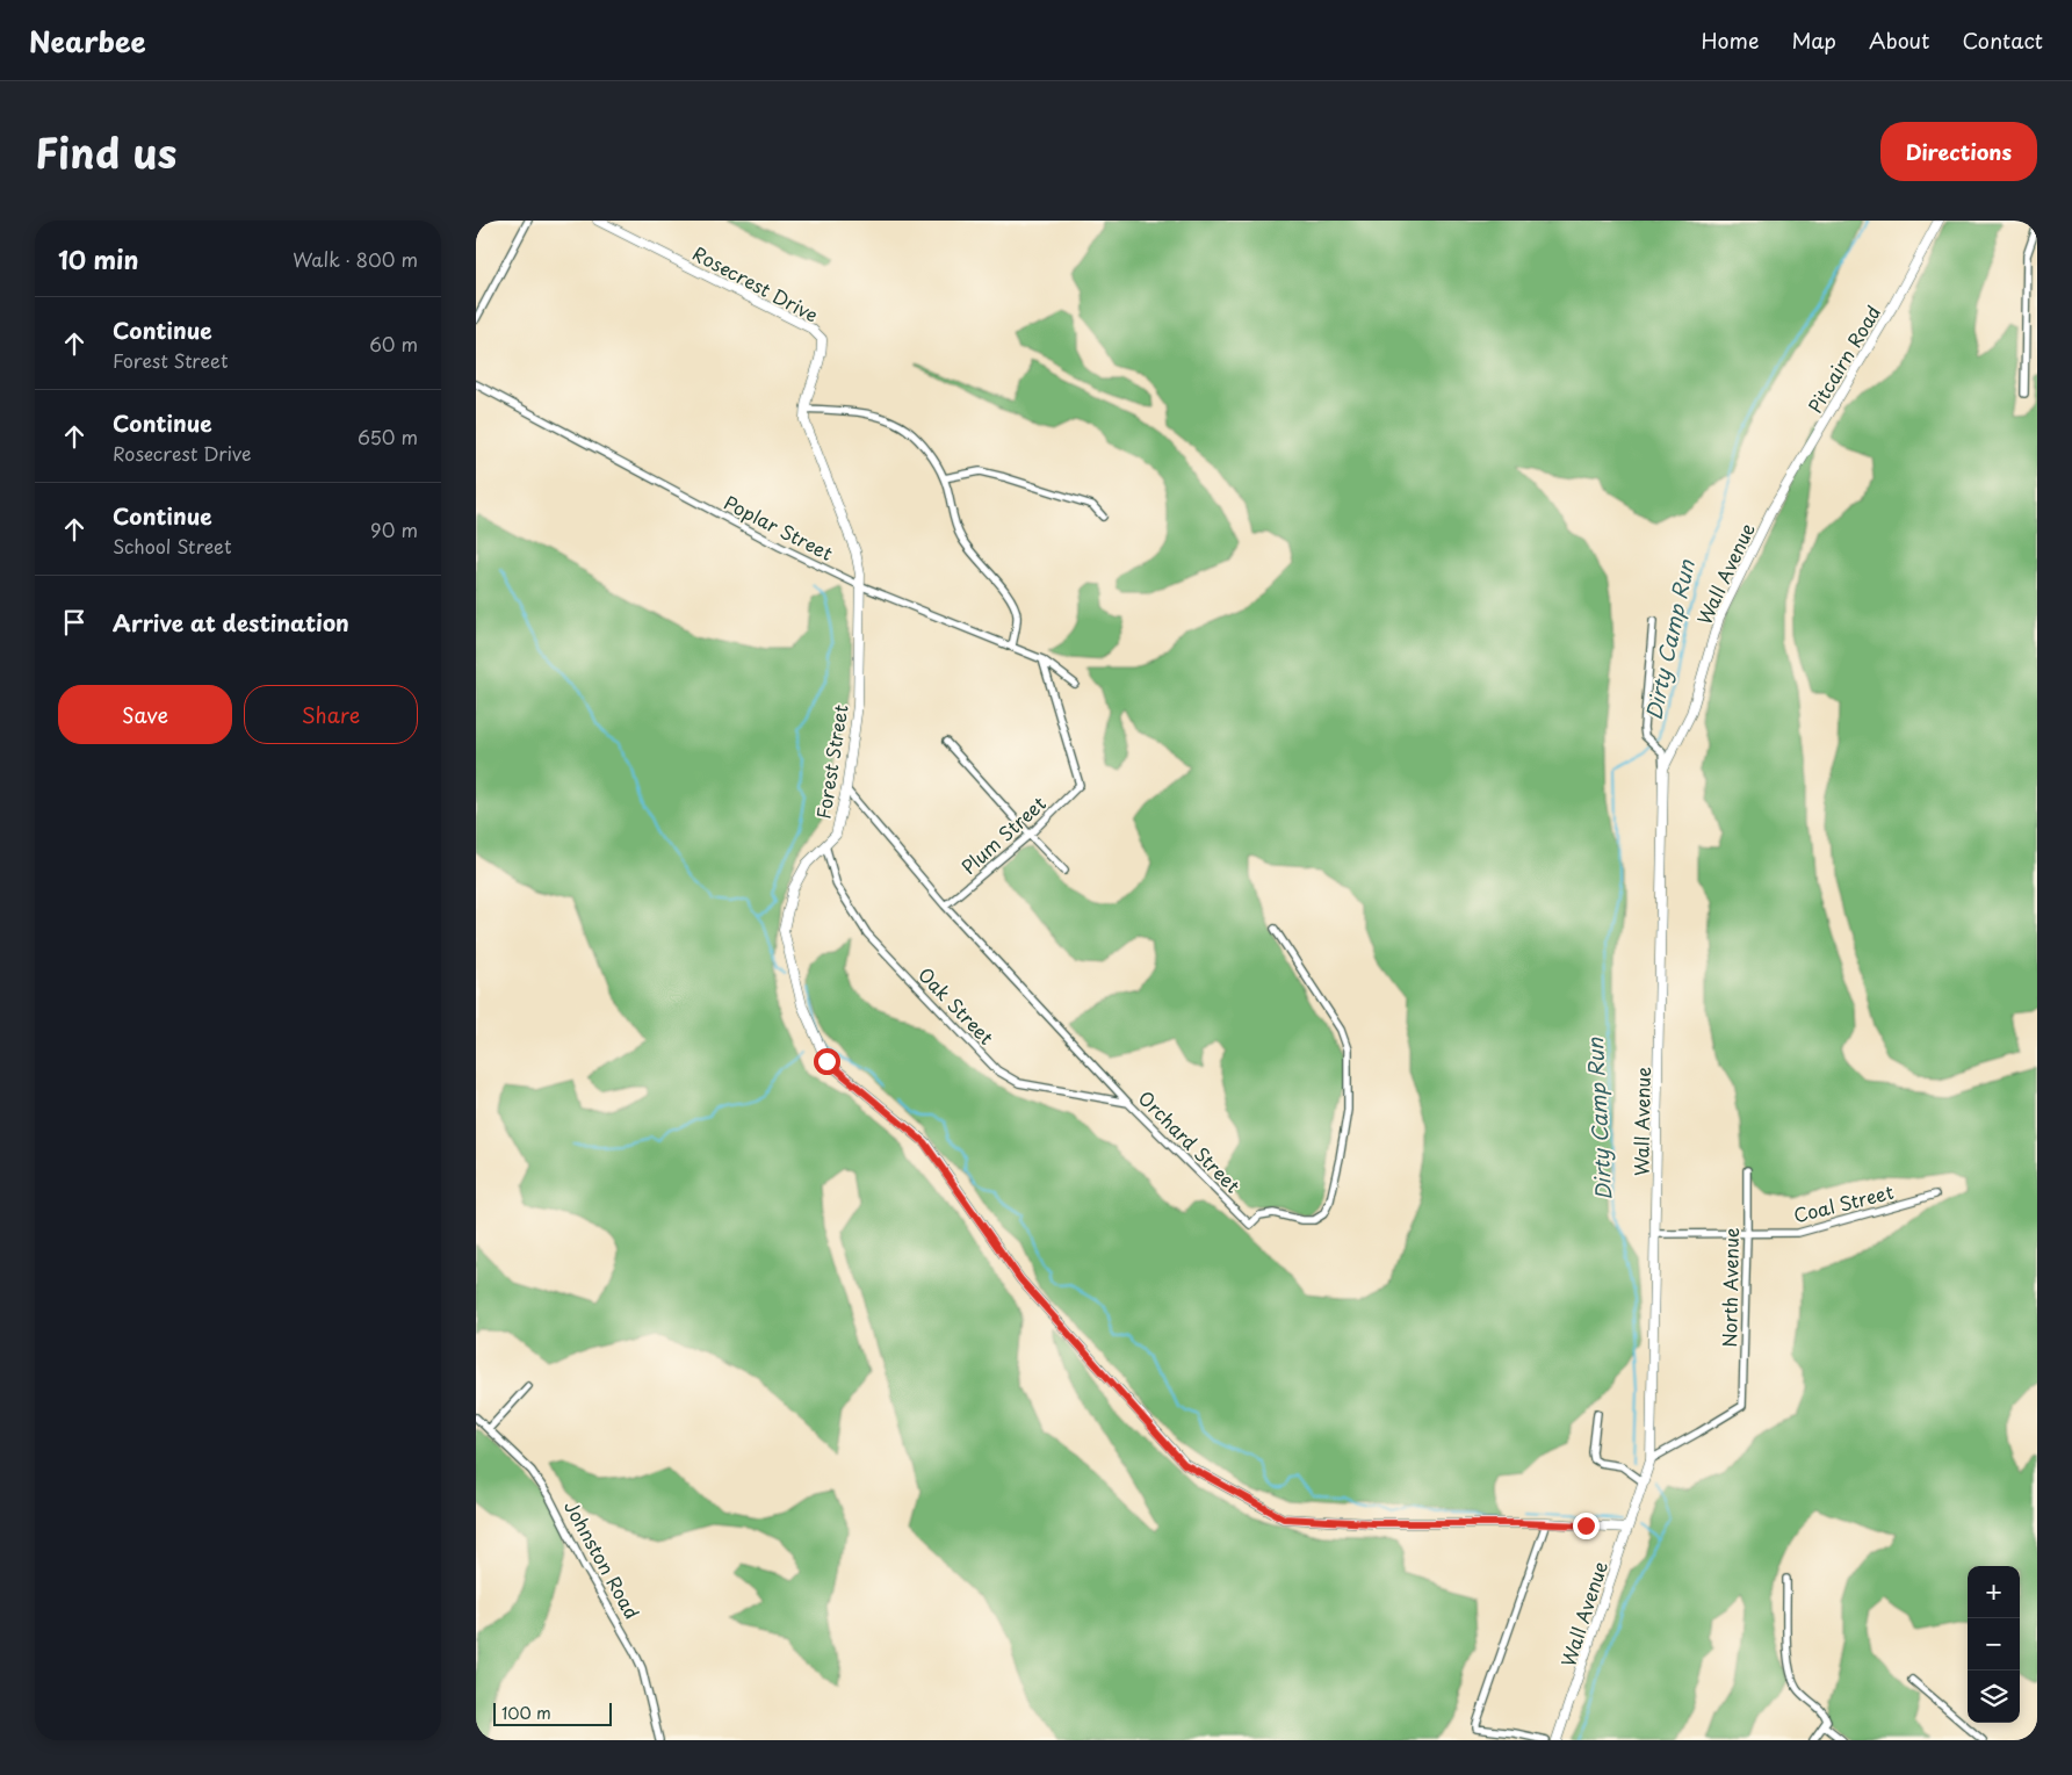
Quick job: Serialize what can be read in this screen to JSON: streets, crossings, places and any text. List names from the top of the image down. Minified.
{"streets":{"street":["Rosecrest Drive","Pitcairn Road","Poplar Street","Wall Avenue","Forest Street","Plum Street","Oak Street","Orchard Street","Coal Street","North Avenue","Johnston Road"]},"crossings":[["Pitcairn Road","Wall Avenue"],["Poplar Street","Forest Street"],["Poplar Street","Plum Street"],["Wall Avenue","Coal Street"],["Wall Avenue","North Avenue"],["Forest Street","Oak Street"],["Forest Street","Orchard Street"],["Plum Street","Orchard Street"],["Oak Street","Orchard Street"],["Coal Street","North Avenue"]],"water":["Dirty Camp Run"],"scale_bar":"100 m","page":{"header":"Nearbee","nav":["Home","Map","About","Contact"],"title":"Find us","buttons":["Directions",["Save","Share"]],"heading":["10 min","Walk · 800 m"],"list":[["Continue","Forest Street","60 m"],["Continue","Rosecrest Drive","650 m"],["Continue","School Street","90 m"],"Arrive at destination"],"map_buttons":["+","−"],"scale":"100 m"}}
